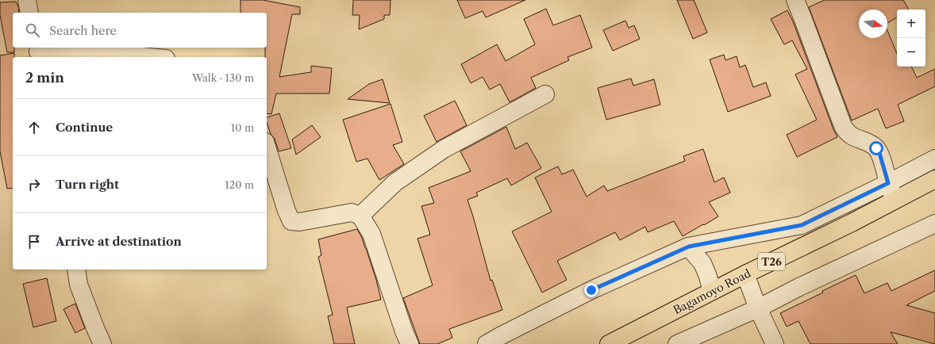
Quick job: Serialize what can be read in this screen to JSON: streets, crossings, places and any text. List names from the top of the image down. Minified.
{"streets":{"highway":["T26","Bagamoyo Road"]},"north":"right","page":{"map_buttons":["+","−"],"search":"Search here","heading":["2 min","Walk · 130 m"],"list":[["Continue","10 m"],["Turn right","120 m"],"Arrive at destination"]}}
